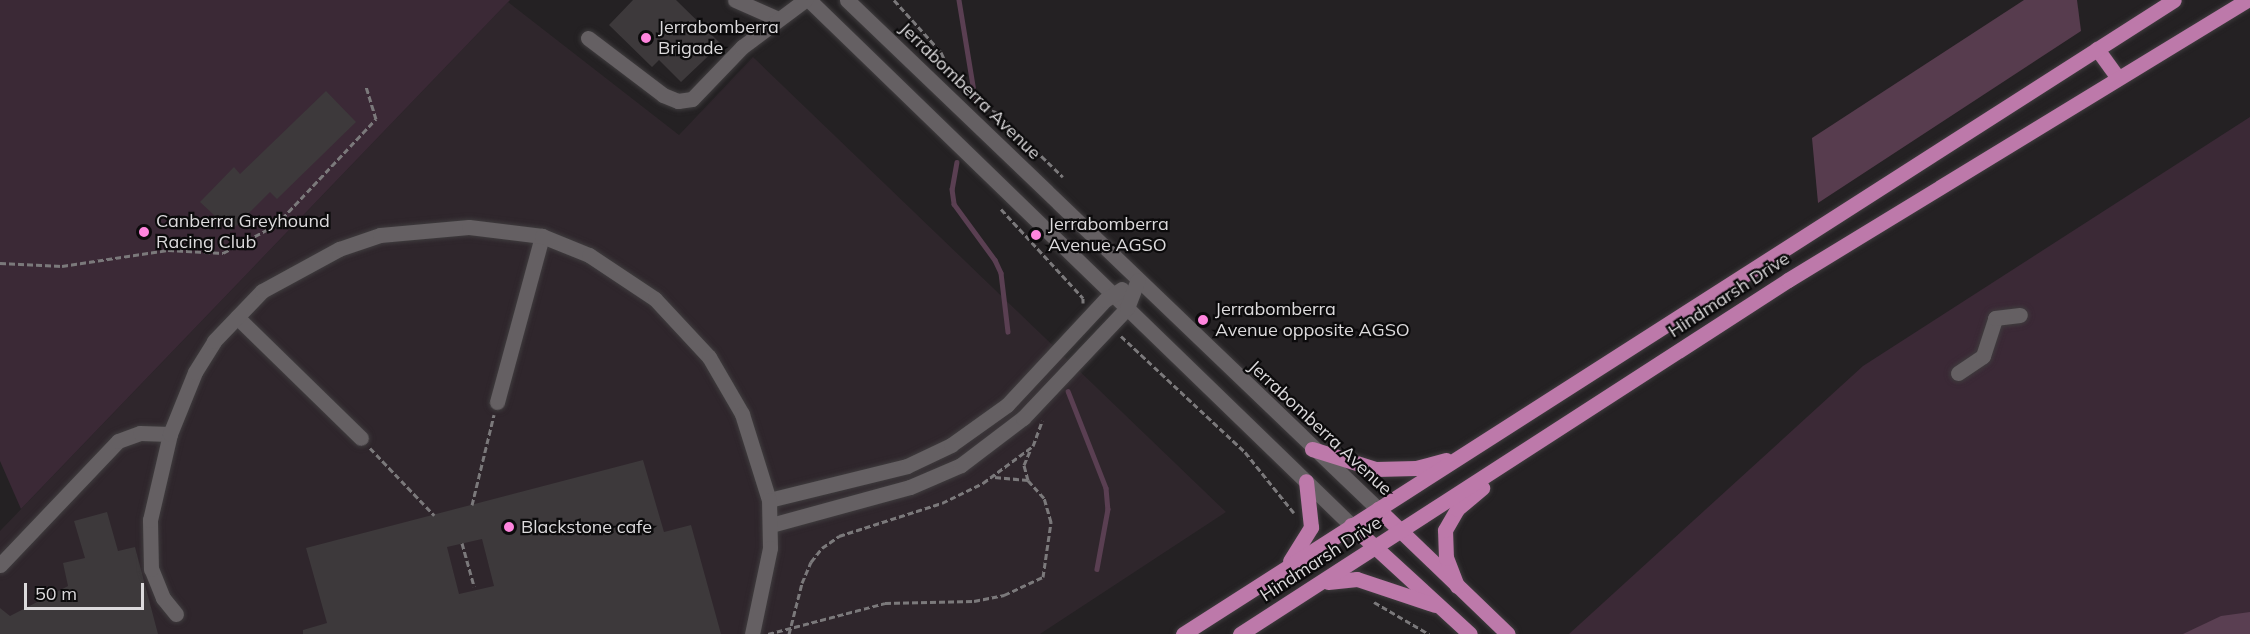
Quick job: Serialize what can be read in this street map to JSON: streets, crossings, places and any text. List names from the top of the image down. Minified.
{"streets":{"main road":["Jerrabomberra Avenue","Hindmarsh Drive"]},"crossings":[["Jerrabomberra Avenue","Hindmarsh Drive"]],"places":["Jerrabomberra Brigade","Canberra Greyhound Racing Club","Jerrabomberra Avenue AGSO","Jerrabomberra Avenue opposite AGSO","Blackstone cafe"],"scale_bar":"50 m"}
